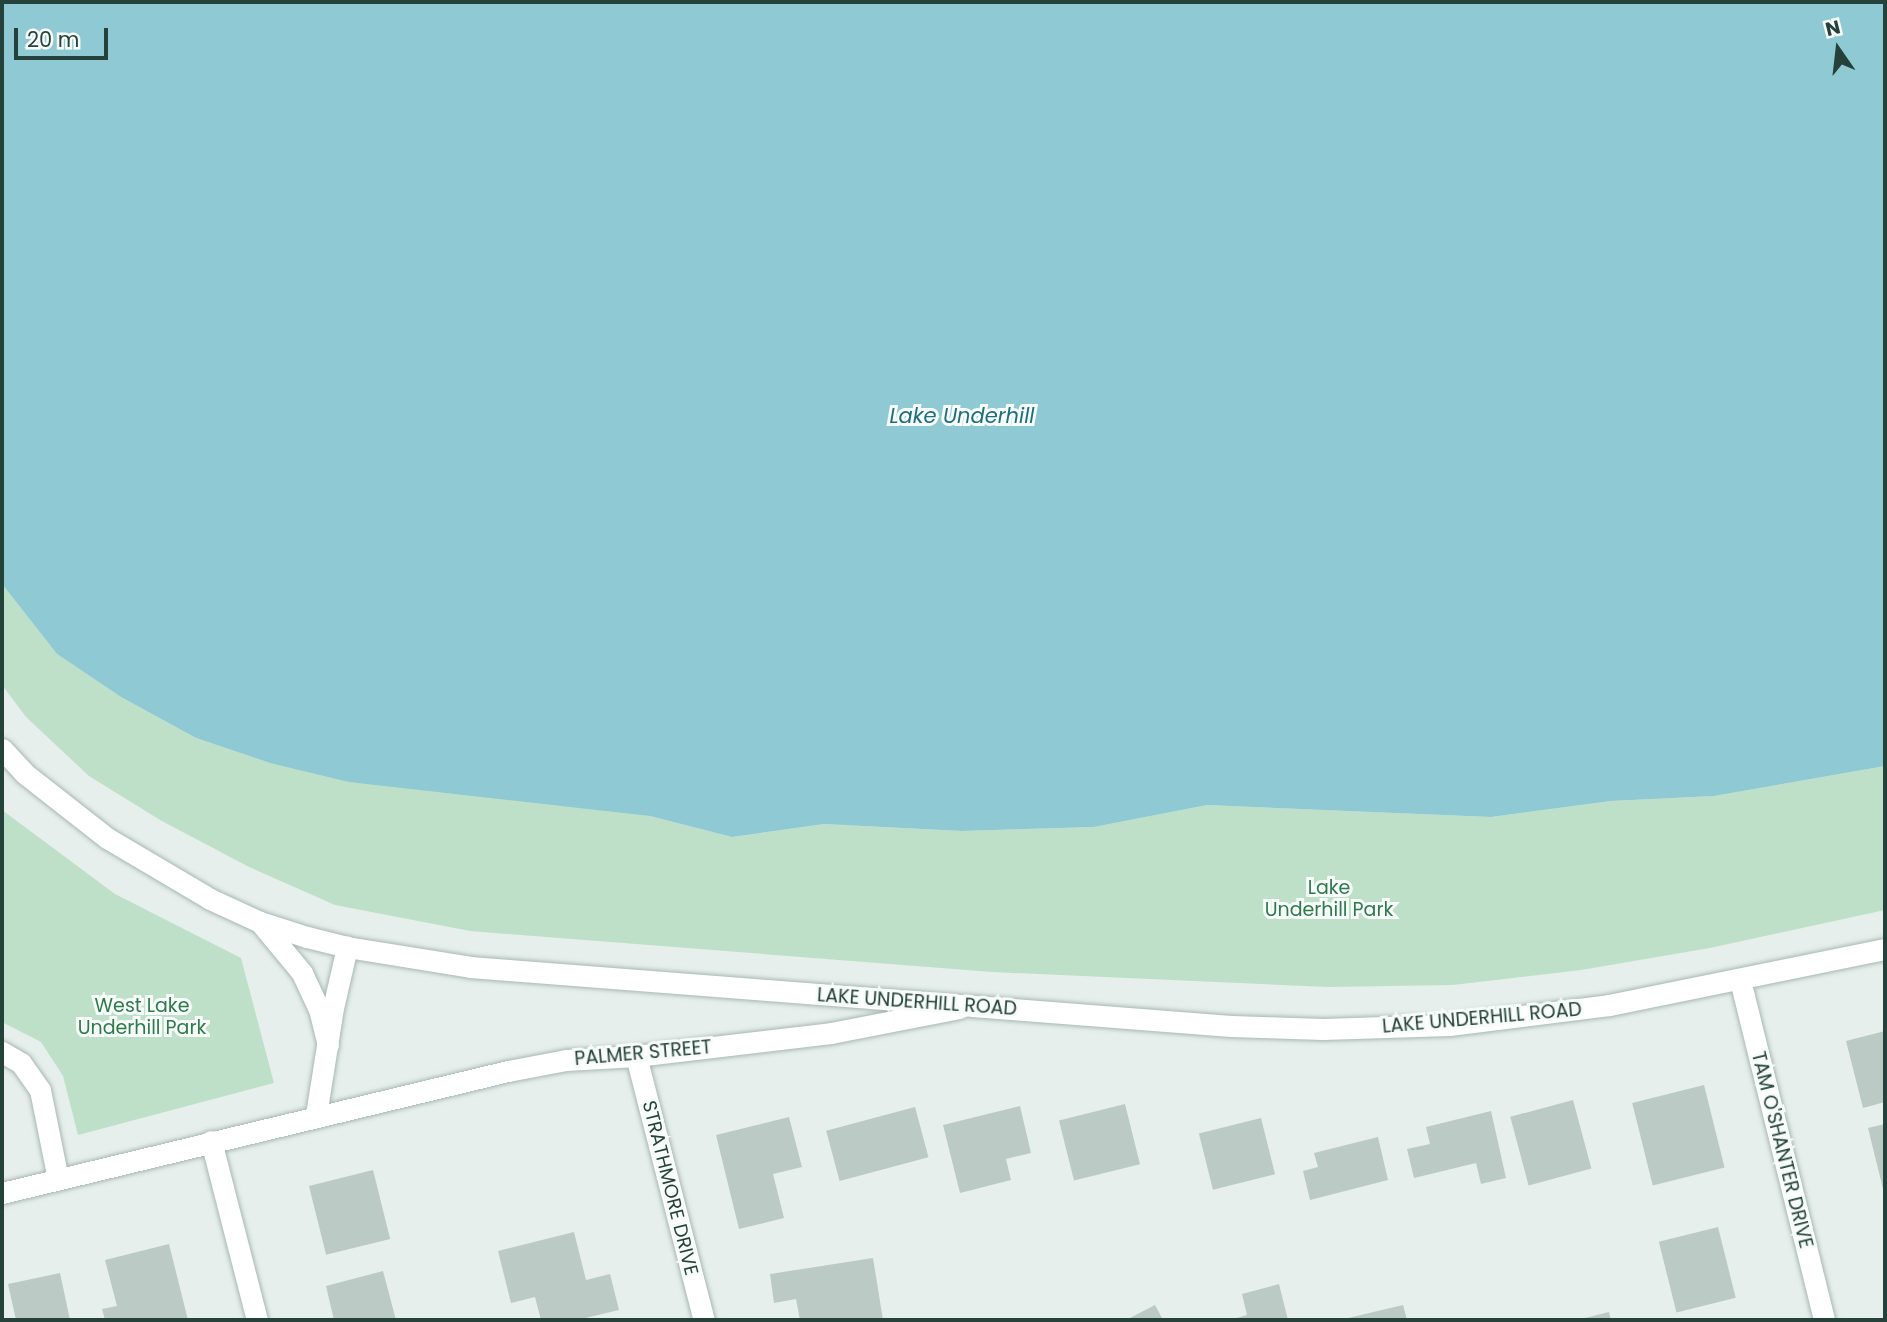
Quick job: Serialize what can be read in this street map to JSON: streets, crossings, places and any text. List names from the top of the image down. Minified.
{"streets":{"street":["LAKE UNDERHILL ROAD","PALMER STREET","TAM O'SHANTER DRIVE","STRATHMORE DRIVE"]},"crossings":[["LAKE UNDERHILL ROAD","PALMER STREET"],["LAKE UNDERHILL ROAD","TAM O'SHANTER DRIVE"],["PALMER STREET","STRATHMORE DRIVE"]],"water":["Lake Underhill"],"parks":["Lake Underhill Park","West Lake Underhill Park"],"scale_bar":"20 m","north":"top"}
